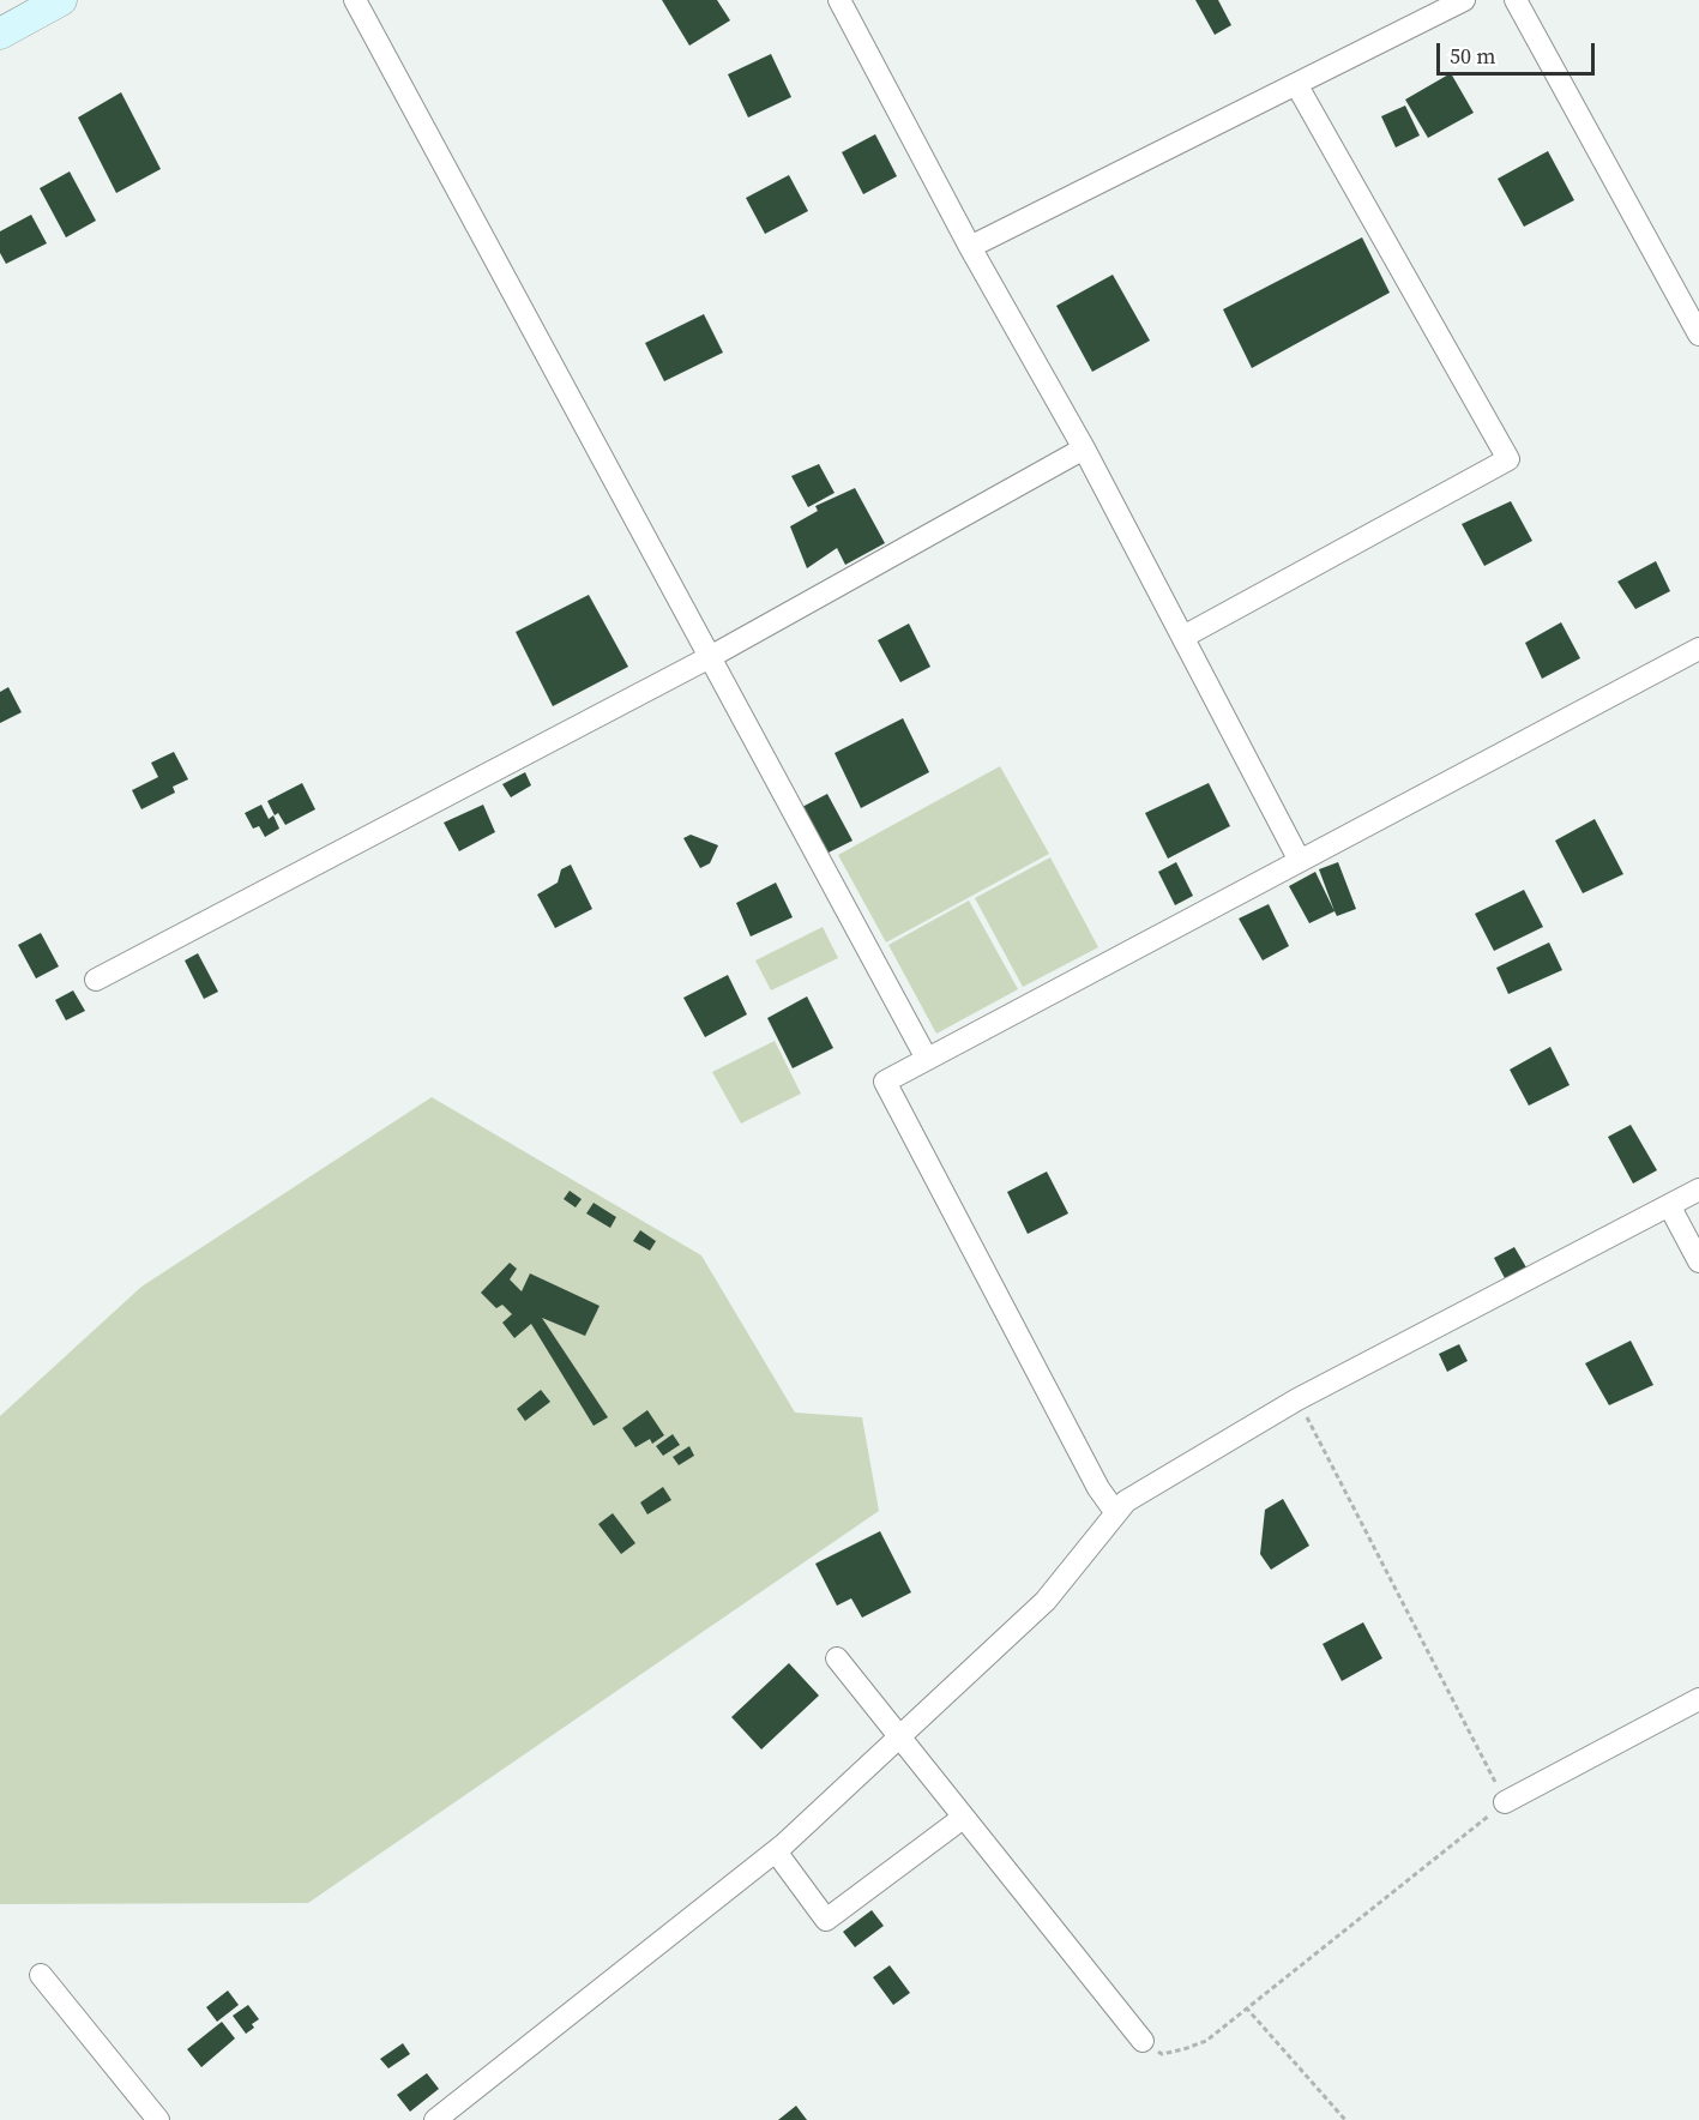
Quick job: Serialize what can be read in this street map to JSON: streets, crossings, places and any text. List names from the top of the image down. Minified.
{"scale_bar":"50 m"}
